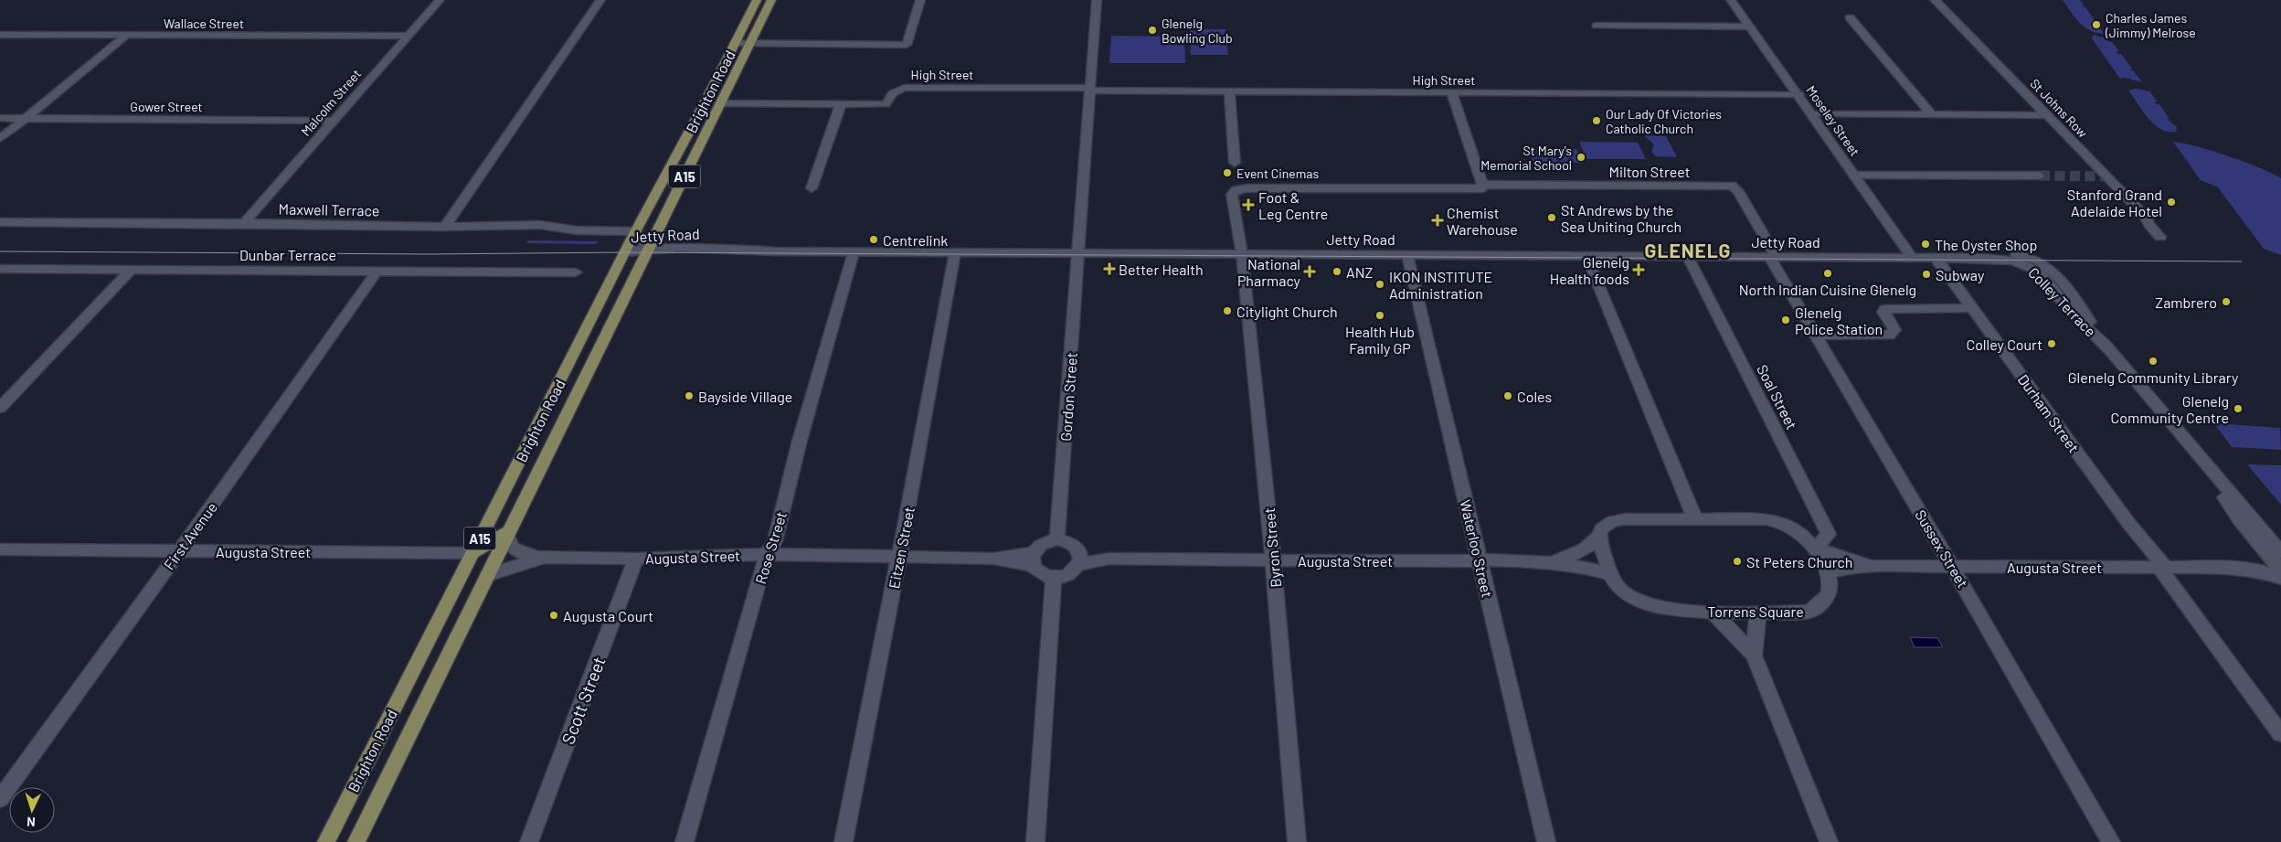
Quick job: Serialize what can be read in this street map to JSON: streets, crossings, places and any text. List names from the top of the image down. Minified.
{"streets":{"main road":["Brighton Road","A15"],"street":["Wallace Street","High Street","Malcolm Street","Gower Street","St Johns Row","Moseley Street","Milton Street","Maxwell Terrace","Jetty Road","Dunbar Terrace","Colley Terrace","Gordon Street","Soal Street","Durham Street","First Avenue","Rose Street","Eitzen Street","Byron Street","Waterloo Street","Sussex Street","Augusta Street","Torrens Square","Scott Street"]},"crossings":[["Wallace Street","Malcolm Street"],["High Street","Brighton Road"],["High Street","Moseley Street"],["High Street","Gordon Street"],["Brighton Road","Maxwell Terrace"],["Brighton Road","Jetty Road"],["Brighton Road","Augusta Street"],["Malcolm Street","Gower Street"],["Malcolm Street","Maxwell Terrace"],["Moseley Street","Jetty Road"],["Milton Street","Jetty Road"],["Milton Street","Byron Street"],["Milton Street","Sussex Street"],["Jetty Road","Colley Terrace"],["Jetty Road","Gordon Street"],["Jetty Road","Soal Street"],["Jetty Road","Durham Street"],["Jetty Road","Rose Street"],["Jetty Road","Eitzen Street"],["Jetty Road","Byron Street"],["Jetty Road","Waterloo Street"],["Jetty Road","Sussex Street"],["Dunbar Terrace","First Avenue"],["Colley Terrace","Durham Street"],["Colley Terrace","Augusta Street"],["Gordon Street","Augusta Street"],["Soal Street","Augusta Street"],["Soal Street","Torrens Square"],["Durham Street","Augusta Street"],["First Avenue","Augusta Street"],["Rose Street","Augusta Street"],["Eitzen Street","Augusta Street"],["Byron Street","Augusta Street"],["Waterloo Street","Augusta Street"],["Sussex Street","Augusta Street"],["Augusta Street","Torrens Square"],["Augusta Street","Scott Street"]],"districts":["GLENELG"],"places":{"other":["Charles James (Jimmy) Melrose","Glenelg Bowling Club","Our Lady Of Victories Catholic Church","St Mary's Memorial School","Event Cinemas","Stanford Grand Adelaide Hotel","St Andrews by the Sea Uniting Church","Centrelink","The Oyster Shop","ANZ","North Indian Cuisine Glenelg","Subway","IKON INSTITUTE Administration","Zambrero","Citylight Church","Health Hub Family GP","Glenelg Police Station","Colley Court","Glenelg Community Library","Bayside Village","Coles","Glenelg Community Centre","St Peters Church","Augusta Court"],"health":["Foot & Leg Centre","Chemist Warehouse","Better Health","Glenelg Health foods","National Pharmacy"]},"north":"bottom"}
